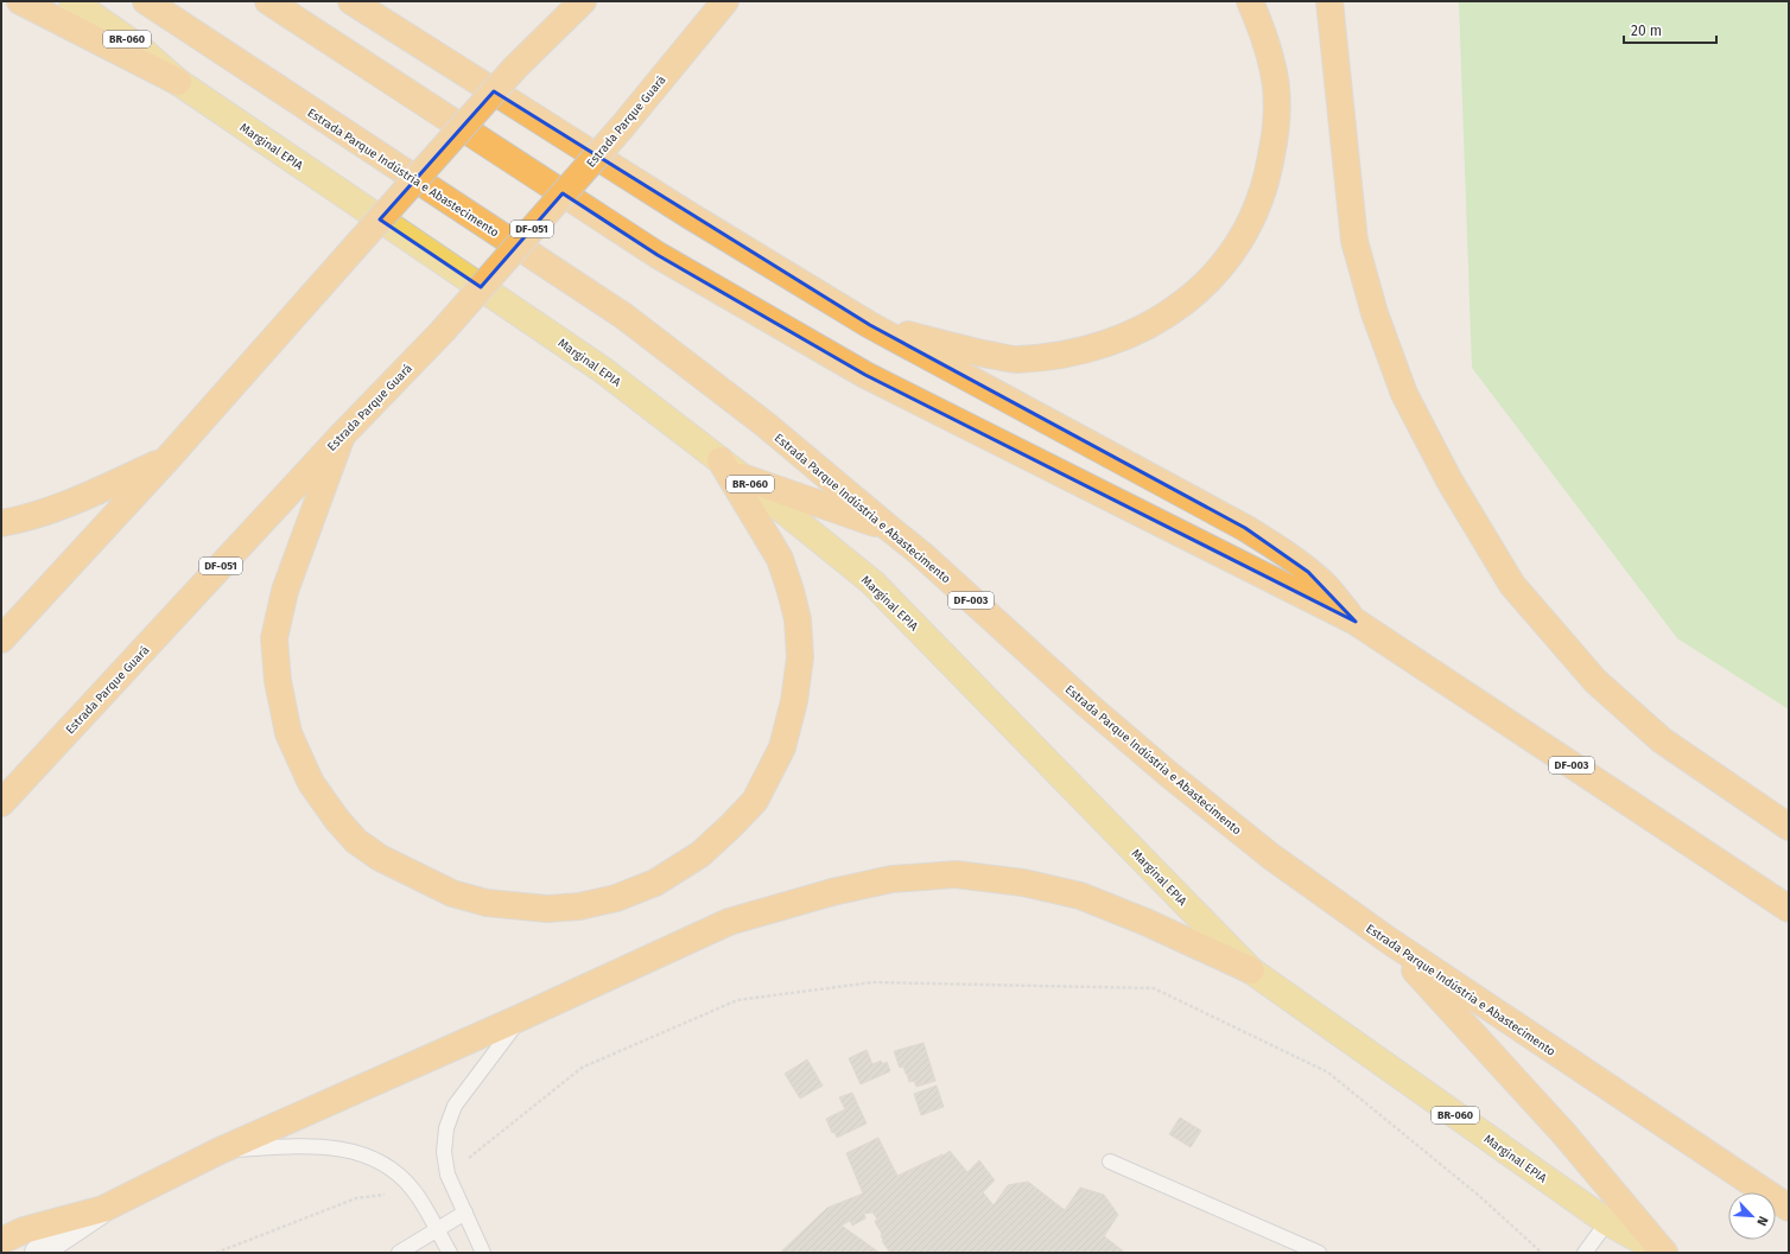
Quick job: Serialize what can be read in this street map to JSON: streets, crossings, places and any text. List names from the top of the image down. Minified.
{"streets":{"highway":["Estrada Parque Guará","Estrada Parque Indústria e Abastecimento","DF-051","DF-003"],"main road":["BR-060","Marginal EPIA"]},"scale_bar":"20 m","north":"bottom right"}
